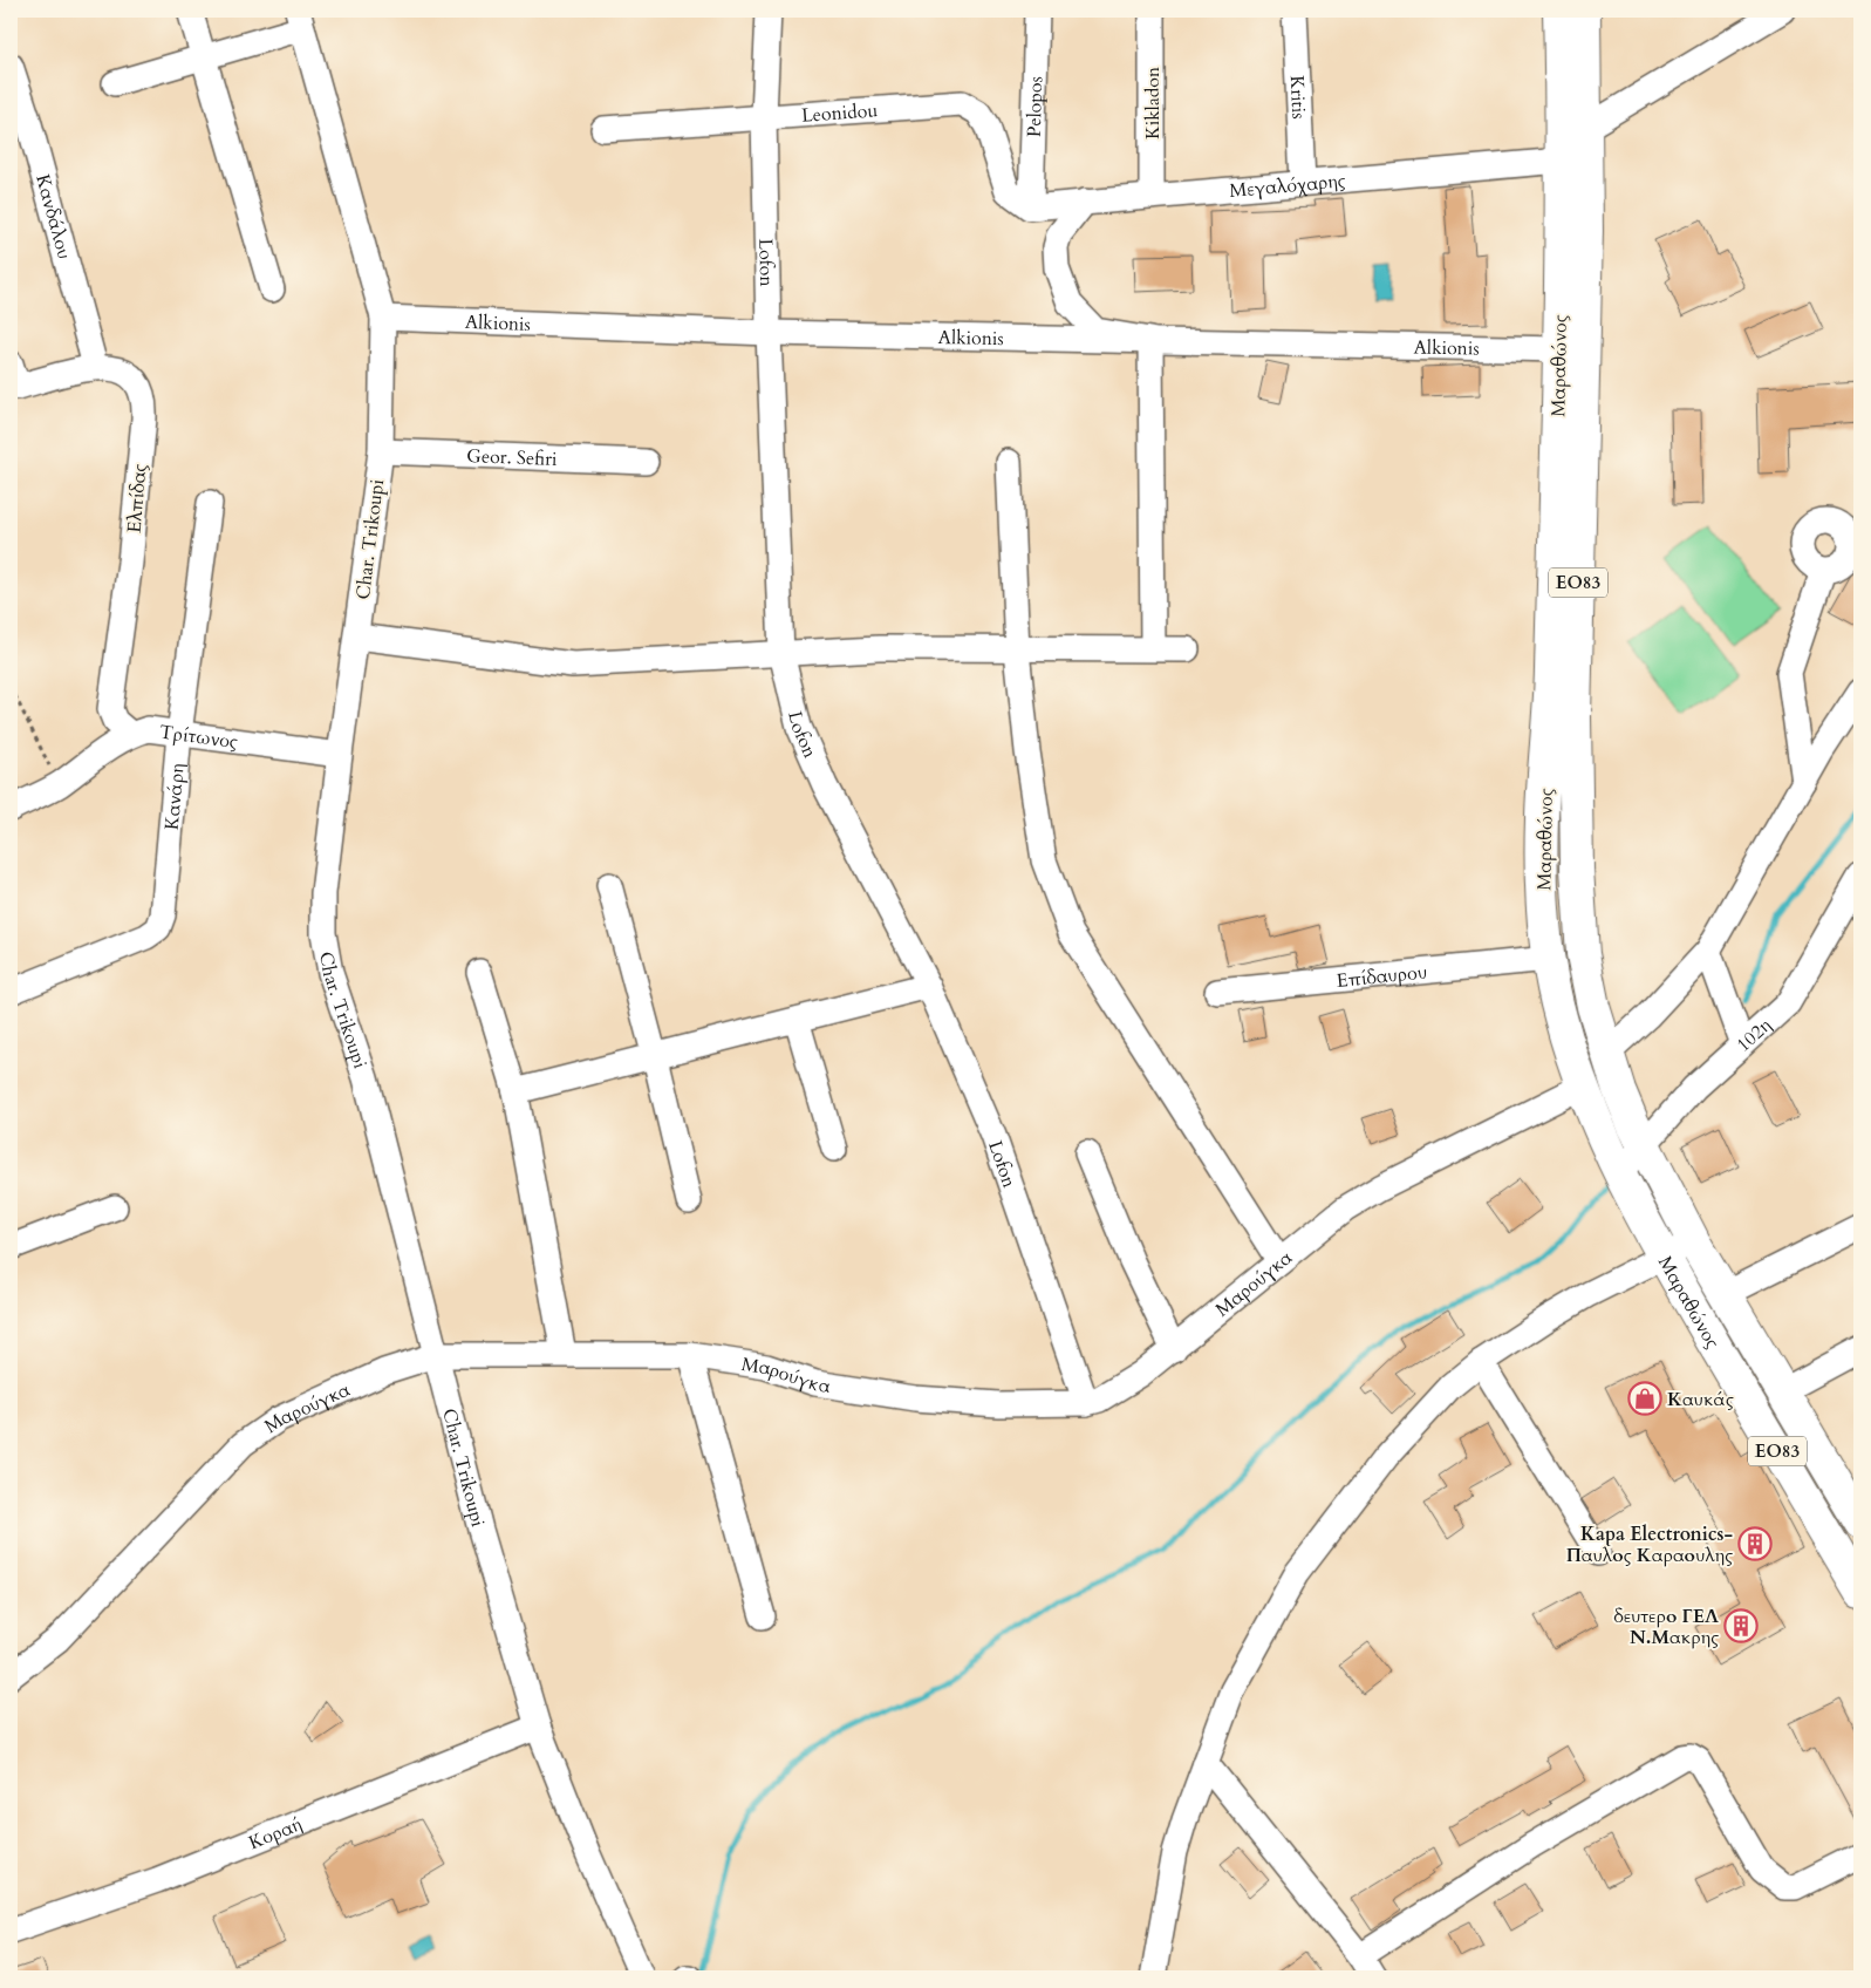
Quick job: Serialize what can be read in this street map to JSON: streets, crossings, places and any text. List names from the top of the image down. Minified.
{"streets":{"main road":["Μαραθώνος","ΕΟ83"],"street":["Kritis","Kikladon","Pelopos","Leonidou","Μεγαλόχαρης","Κανδάλου","Lofon","Alkionis","Geor. Sefiri","Ελπίδας","Char. Trikoupi","Τρίτωνος","Κανάρη","Επίδαυρου","102η","Μαρούγκα","Κοραή"]},"crossings":[["Kritis","Μεγαλόχαρης"],["Kikladon","Μεγαλόχαρης"],["Pelopos","Leonidou"],["Pelopos","Μεγαλόχαρης"],["Leonidou","Μεγαλόχαρης"],["Leonidou","Lofon"],["Μεγαλόχαρης","Μαραθώνος"],["Κανδάλου","Ελπίδας"],["Lofon","Alkionis"],["Lofon","Μαρούγκα"],["Alkionis","Μαραθώνος"],["Alkionis","Char. Trikoupi"],["Μαραθώνος","Επίδαυρου"],["Μαραθώνος","102η"],["Μαραθώνος","Μαρούγκα"],["Geor. Sefiri","Char. Trikoupi"],["Ελπίδας","Τρίτωνος"],["Char. Trikoupi","Τρίτωνος"],["Char. Trikoupi","Μαρούγκα"],["Char. Trikoupi","Κοραή"],["Τρίτωνος","Κανάρη"]],"places":{"shop":["Καυκάς"],"building":["Kapa Electronics- Παυλος Καραουλης","δευτερο ΓΕΛ Ν.Μακρης"]}}
